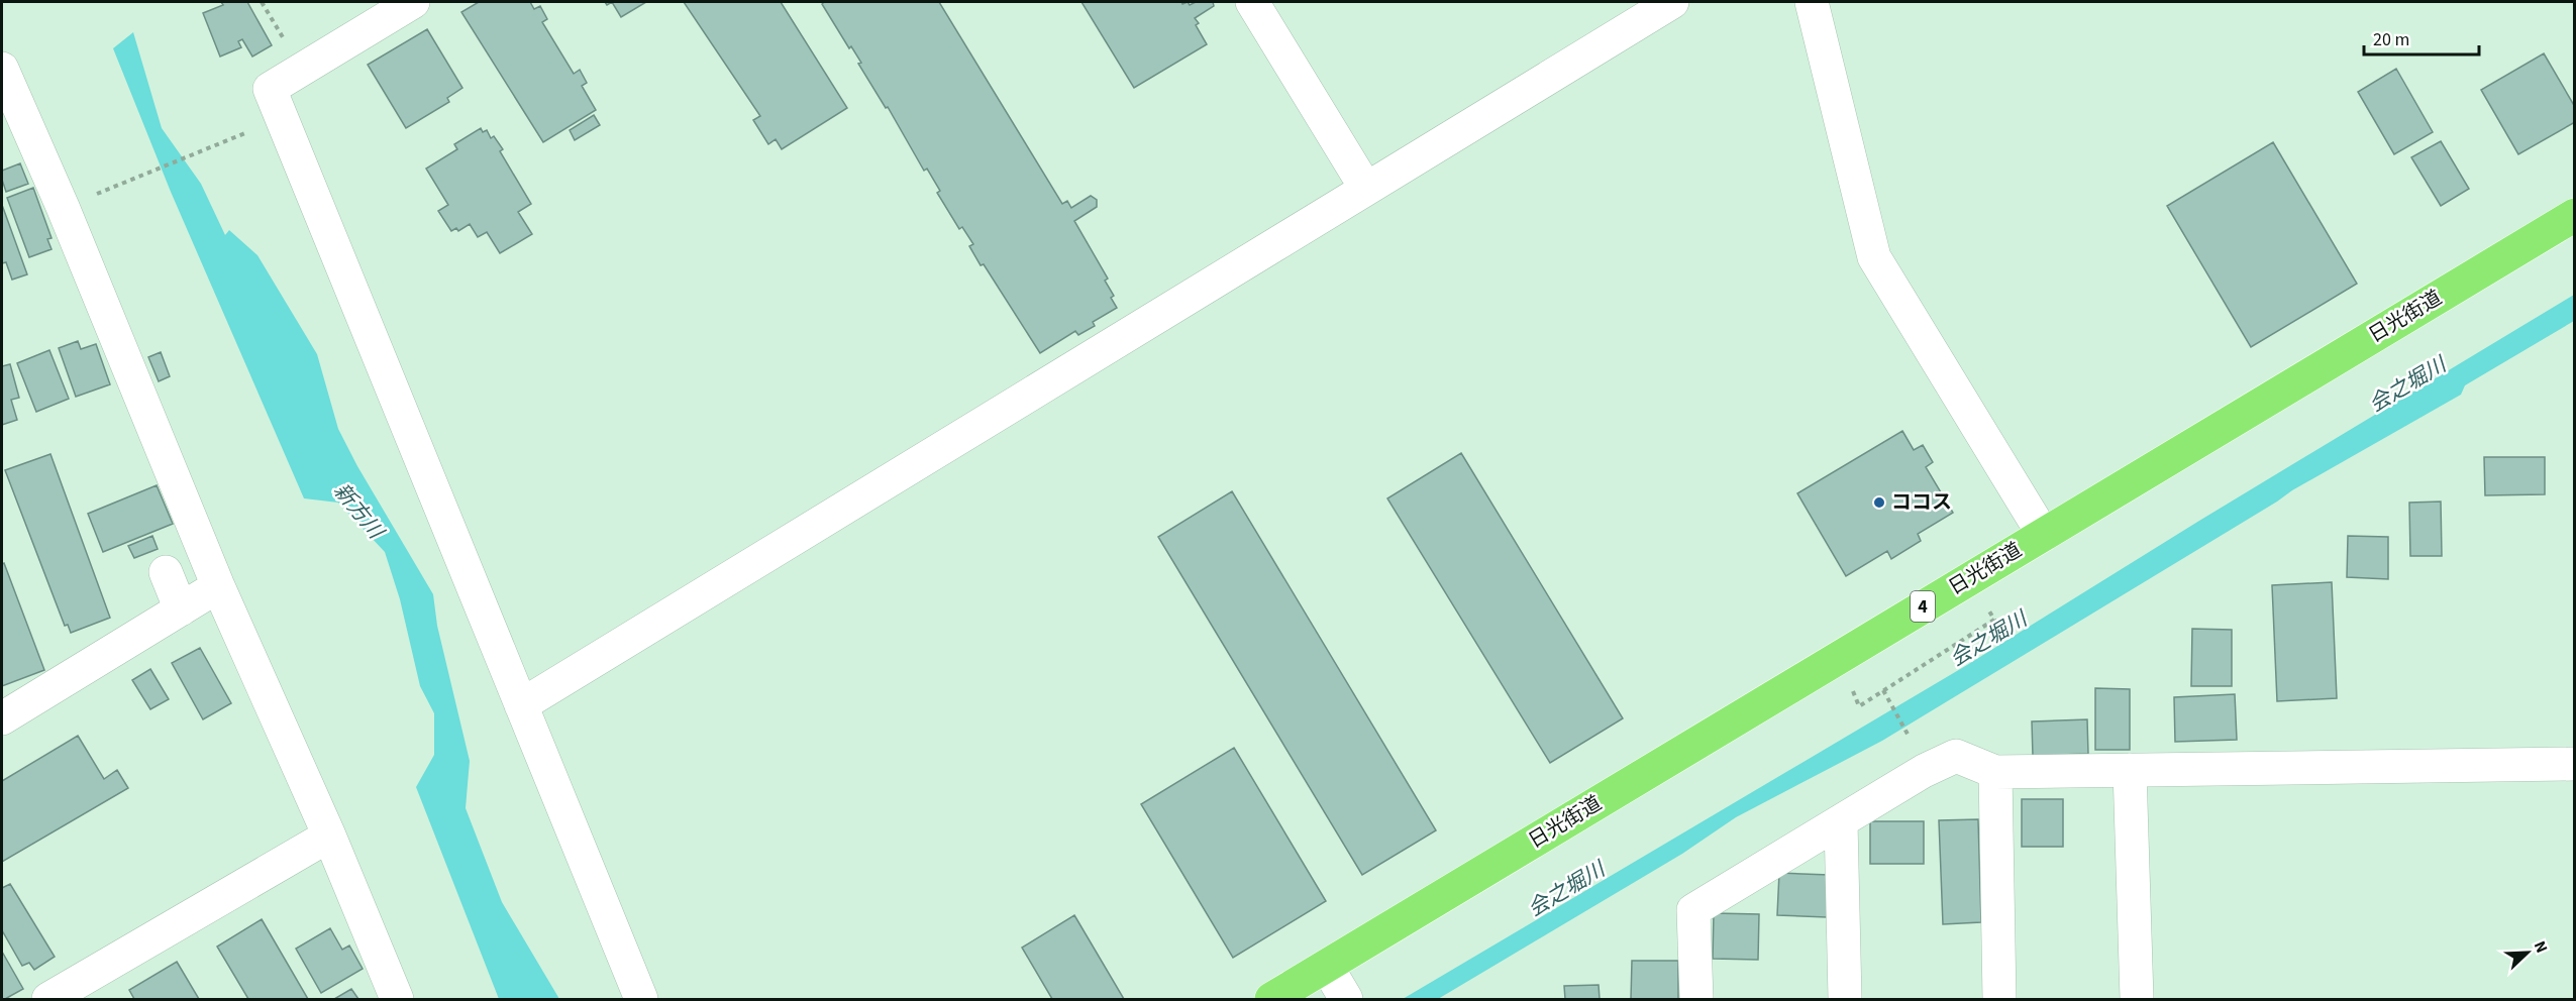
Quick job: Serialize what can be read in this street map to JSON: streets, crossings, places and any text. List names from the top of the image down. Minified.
{"streets":{"highway":["日光街道","4"]},"water":["会之堀川","新方川"],"places":["ココス"],"scale_bar":"20 m","north":"top right"}
